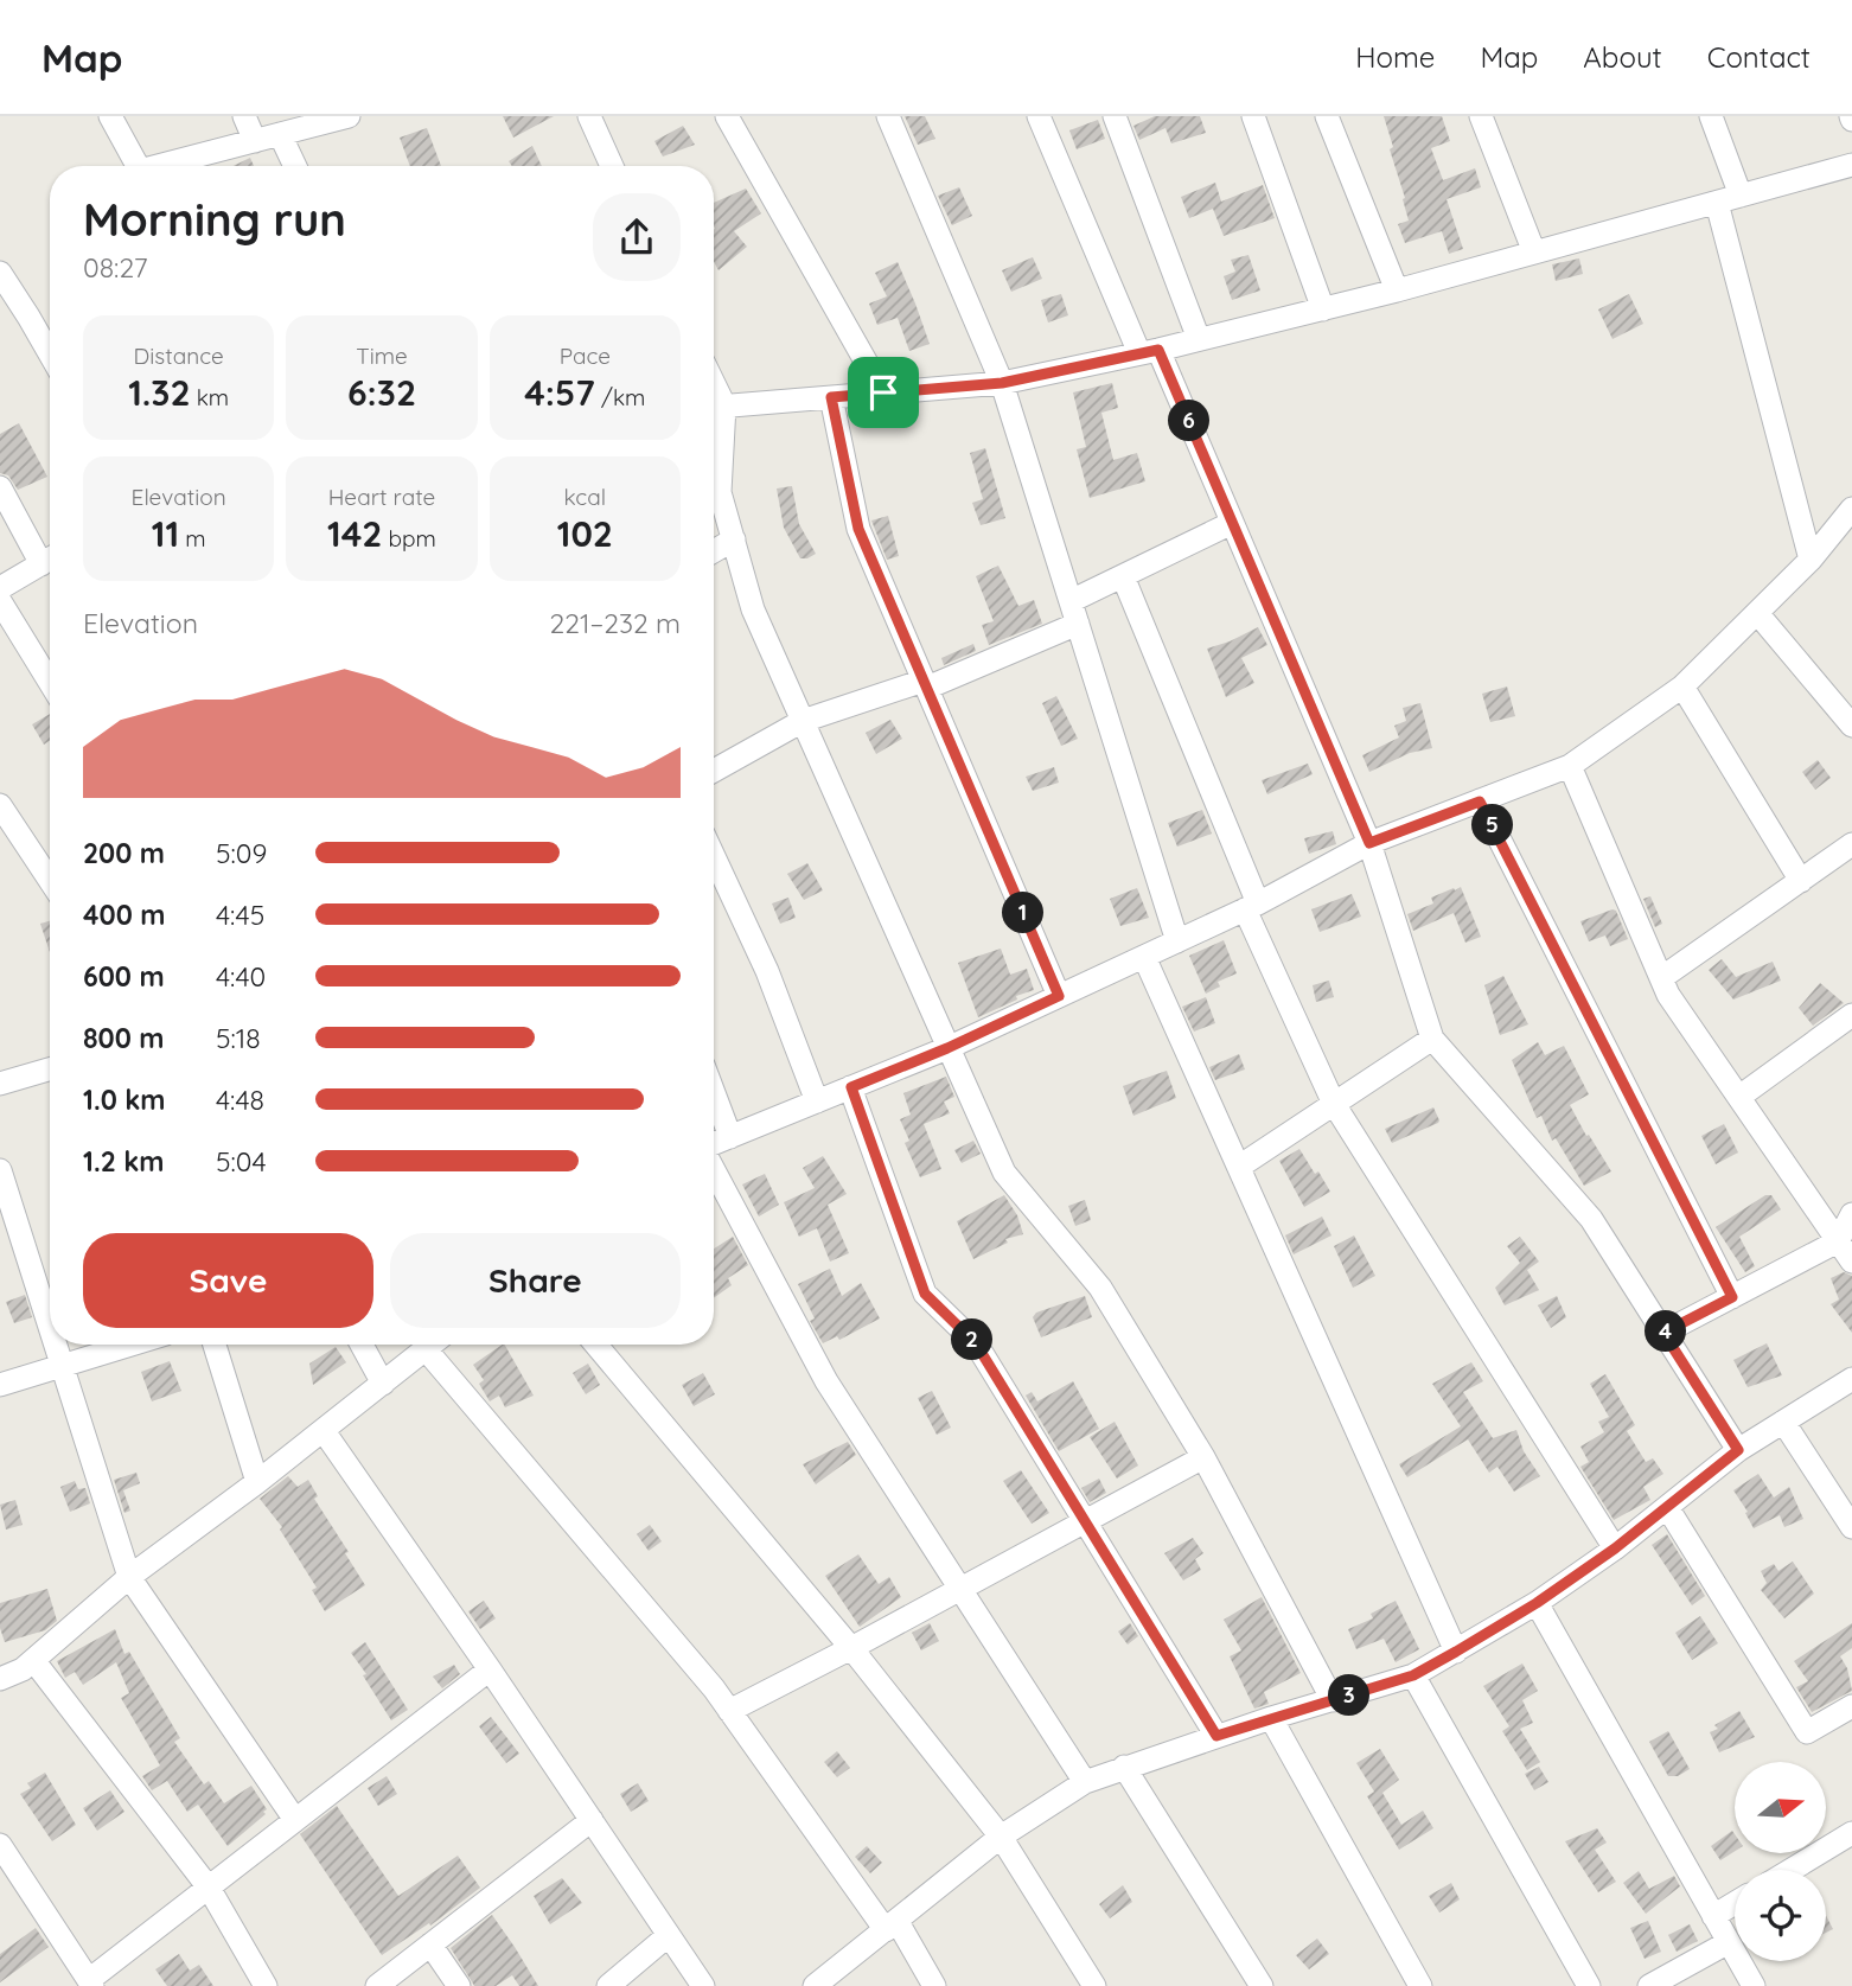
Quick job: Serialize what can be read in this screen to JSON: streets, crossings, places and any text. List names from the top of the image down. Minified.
{"north":"right","page":{"header":"Map","nav":["Home","Map","About","Contact"],"heading":["Morning run","08:27"],"stats":[["Distance","1.32 km"],["Time","6:32"],["Pace","4:57 /km"],["Elevation","11 m"],["Heart rate","142 bpm"],["kcal","102"]],"pins":["6","5","1","4","2","3"],"chart":["Elevation","221–232 m"],"list":[{"name":"200 m","note":"5:09"},{"name":"400 m","note":"4:45"},{"name":"600 m","note":"4:40"},{"name":"800 m","note":"5:18"},{"name":"1.0 km","note":"4:48"},{"name":"1.2 km","note":"5:04"}],"buttons":["Save","Share"]}}
